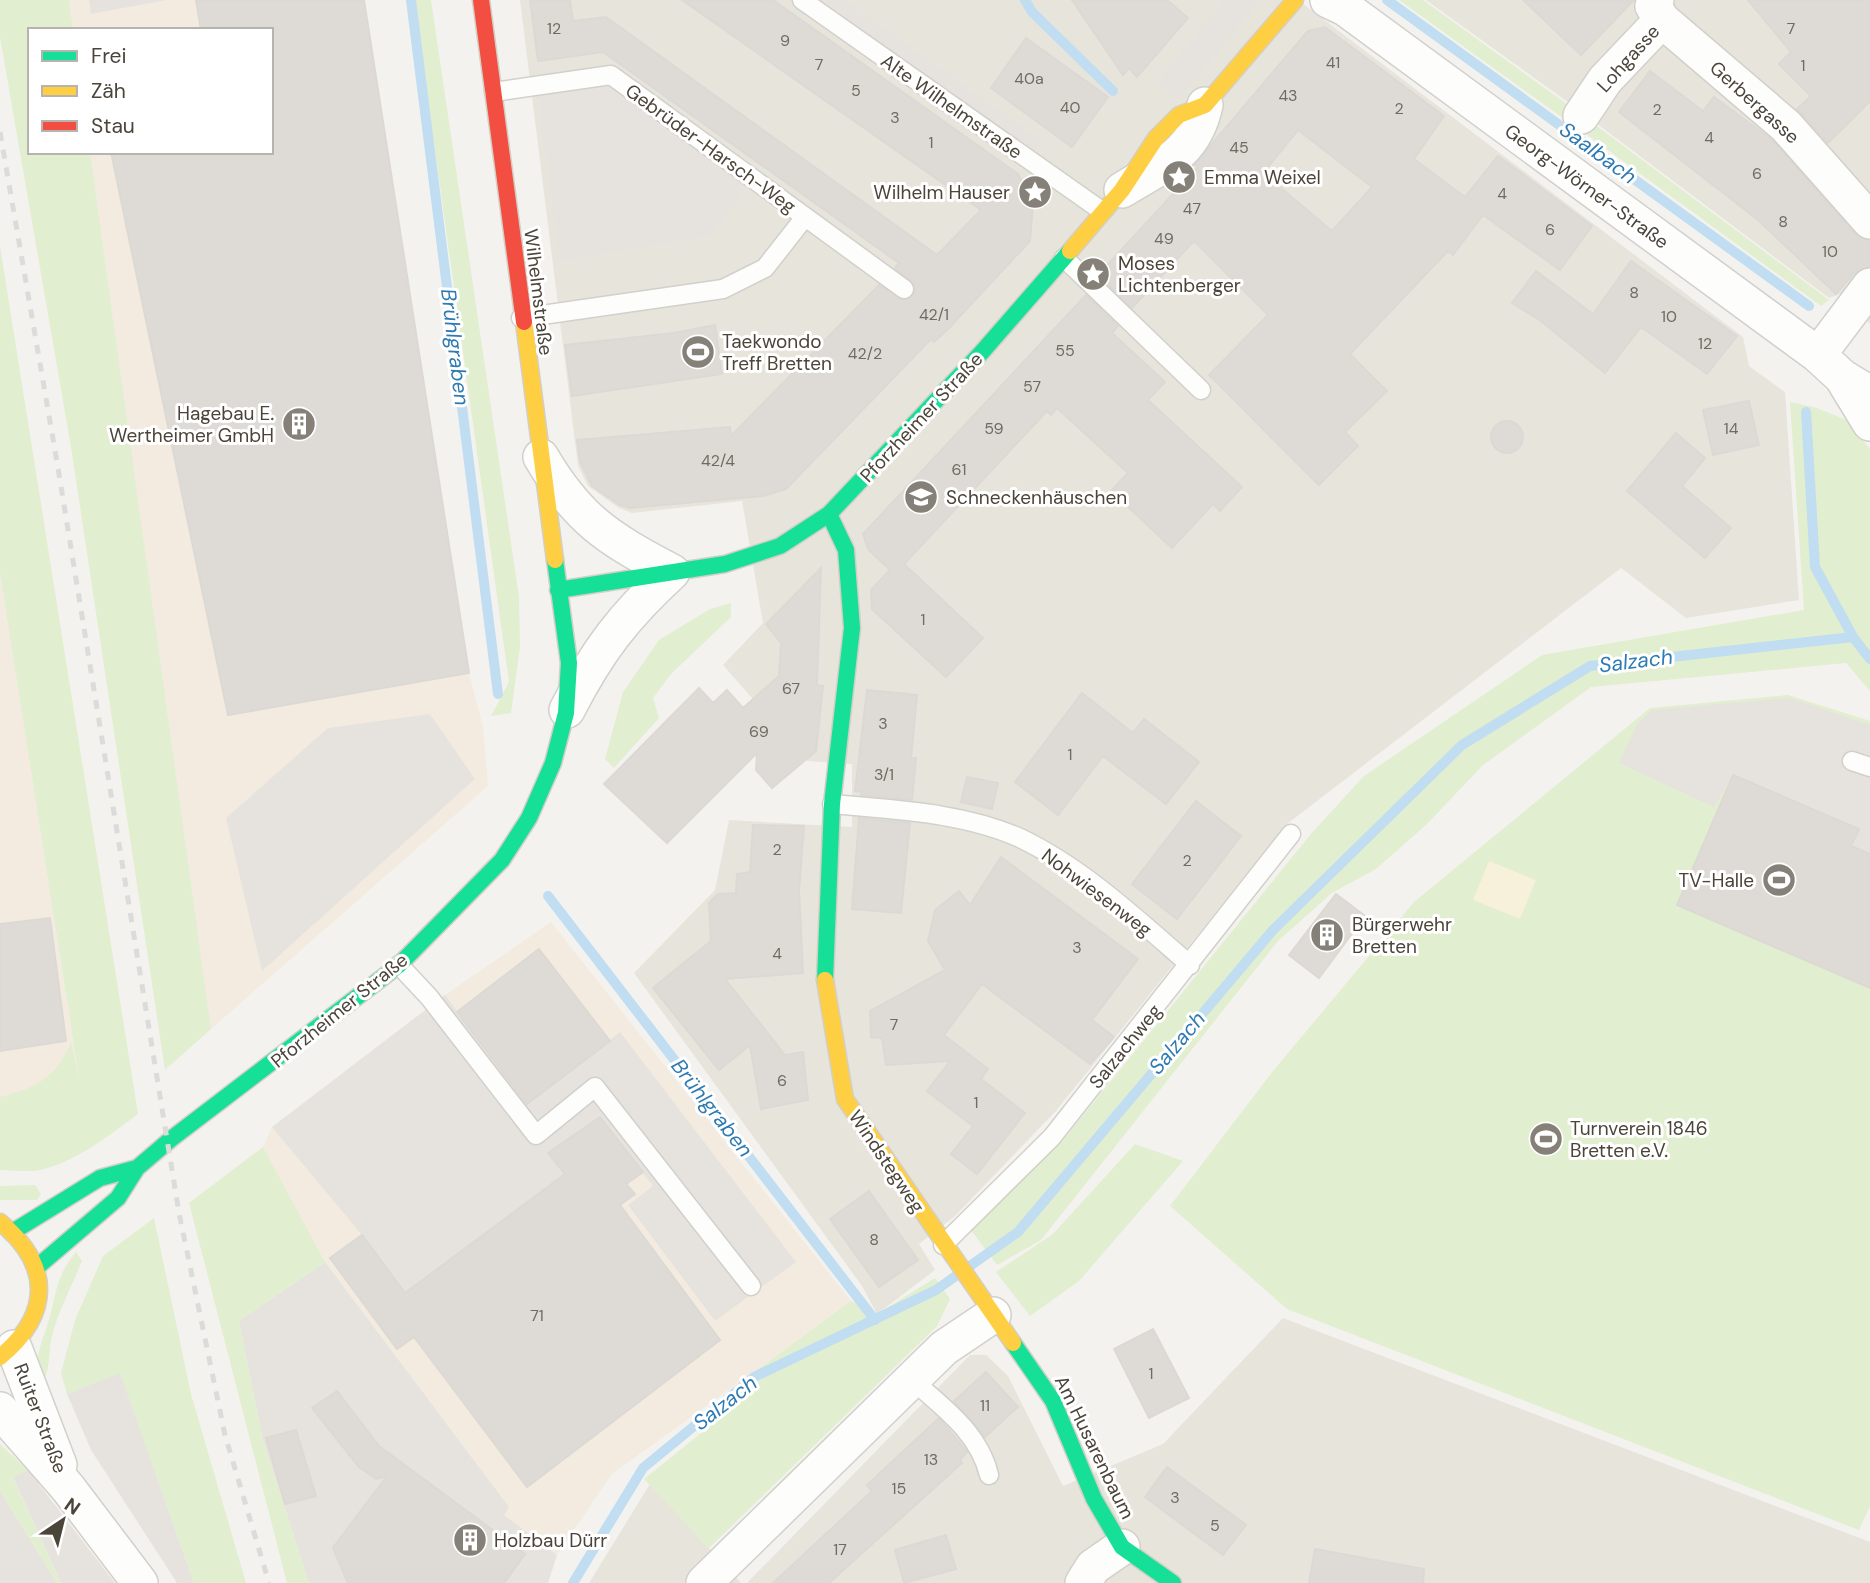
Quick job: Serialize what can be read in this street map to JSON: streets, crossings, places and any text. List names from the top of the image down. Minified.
{"streets":{"street":["Lohgasse","Gerbergasse","Georg-Wörner-Straße","Wilhelmstraße","Pforzheimer Straße","Windstegweg","Ruiter Straße","Am Husarenbaum"],"lane":["Alte Wilhelmstraße","Gebrüder-Harsch-Weg","Nohwiesenweg","Salzachweg"]},"crossings":[["Lohgasse","Gerbergasse"],["Alte Wilhelmstraße","Pforzheimer Straße"],["Gebrüder-Harsch-Weg","Wilhelmstraße"],["Wilhelmstraße","Pforzheimer Straße"],["Pforzheimer Straße","Windstegweg"],["Nohwiesenweg","Salzachweg"],["Nohwiesenweg","Windstegweg"],["Salzachweg","Windstegweg"],["Windstegweg","Am Husarenbaum"]],"water":["Saalbach","Brühlgraben","Salzach"],"places":{"place":["Emma Weixel","Wilhelm Hauser","Moses Lichtenberger"],"sports":["Taekwondo Treff Bretten","TV-Halle","Turnverein 1846 Bretten e.V."],"building":["Hagebau E. Wertheimer GmbH","Bürgerwehr Bretten","Holzbau Dürr"],"school or university":["Schneckenhäuschen"]},"house_numbers":["12","7","9","41","7","1","40a","5","43","40","2","2","3","4","1","45","6","4","47","8","6","49","10","8","42/1","10","12","55","42/2","57","59","14","42/4","61","1","67","3","69","1","3/1","2","2","3","4","7","6","1","8","71","1","11","13","15","3","5","17"],"legend":["Frei","Zäh","Stau"],"north":"top right"}
